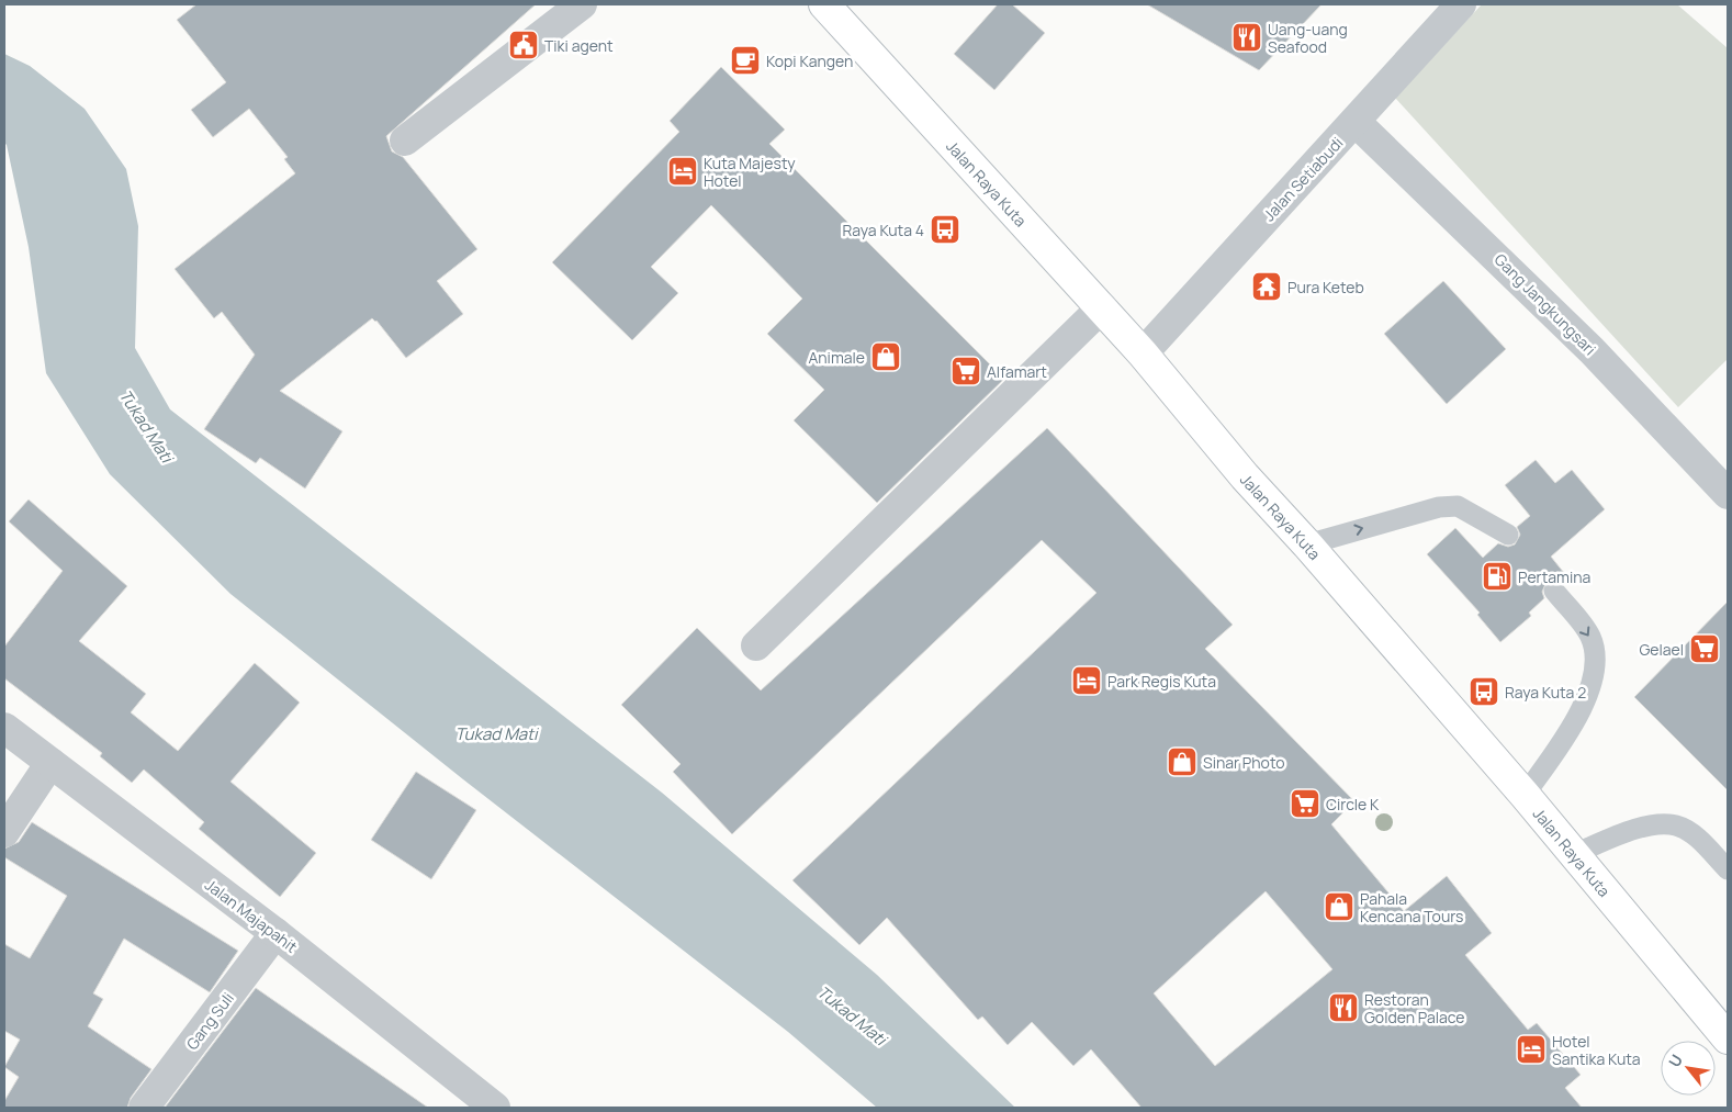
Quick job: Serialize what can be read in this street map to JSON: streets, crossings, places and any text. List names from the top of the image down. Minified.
{"streets":{"main road":["Jalan Raya Kuta"],"street":["Jalan Setiabudi","Gang Jangkungsari","Jalan Majapahit","Gang Suli"]},"crossings":[["Jalan Setiabudi","Jalan Raya Kuta"],["Jalan Setiabudi","Gang Jangkungsari"],["Jalan Majapahit","Gang Suli"]],"water":["Tukad Mati"],"places":{"restaurant":["Uang-uang Seafood","Restoran Golden Palace"],"public building":["Tiki agent"],"cafe":["Kopi Kangen"],"hotel":["Kuta Majesty Hotel","Park Regis Kuta","Hotel Santika Kuta"],"bus stop":["Raya Kuta 4","Raya Kuta 2"],"temple":["Pura Keteb"],"shop":["Animale","Sinar Photo","Pahala Kencana Tours"],"supermarket":["Alfamart","Gelael","Circle K"],"fuel station":["Pertamina"]},"north":"top left"}
